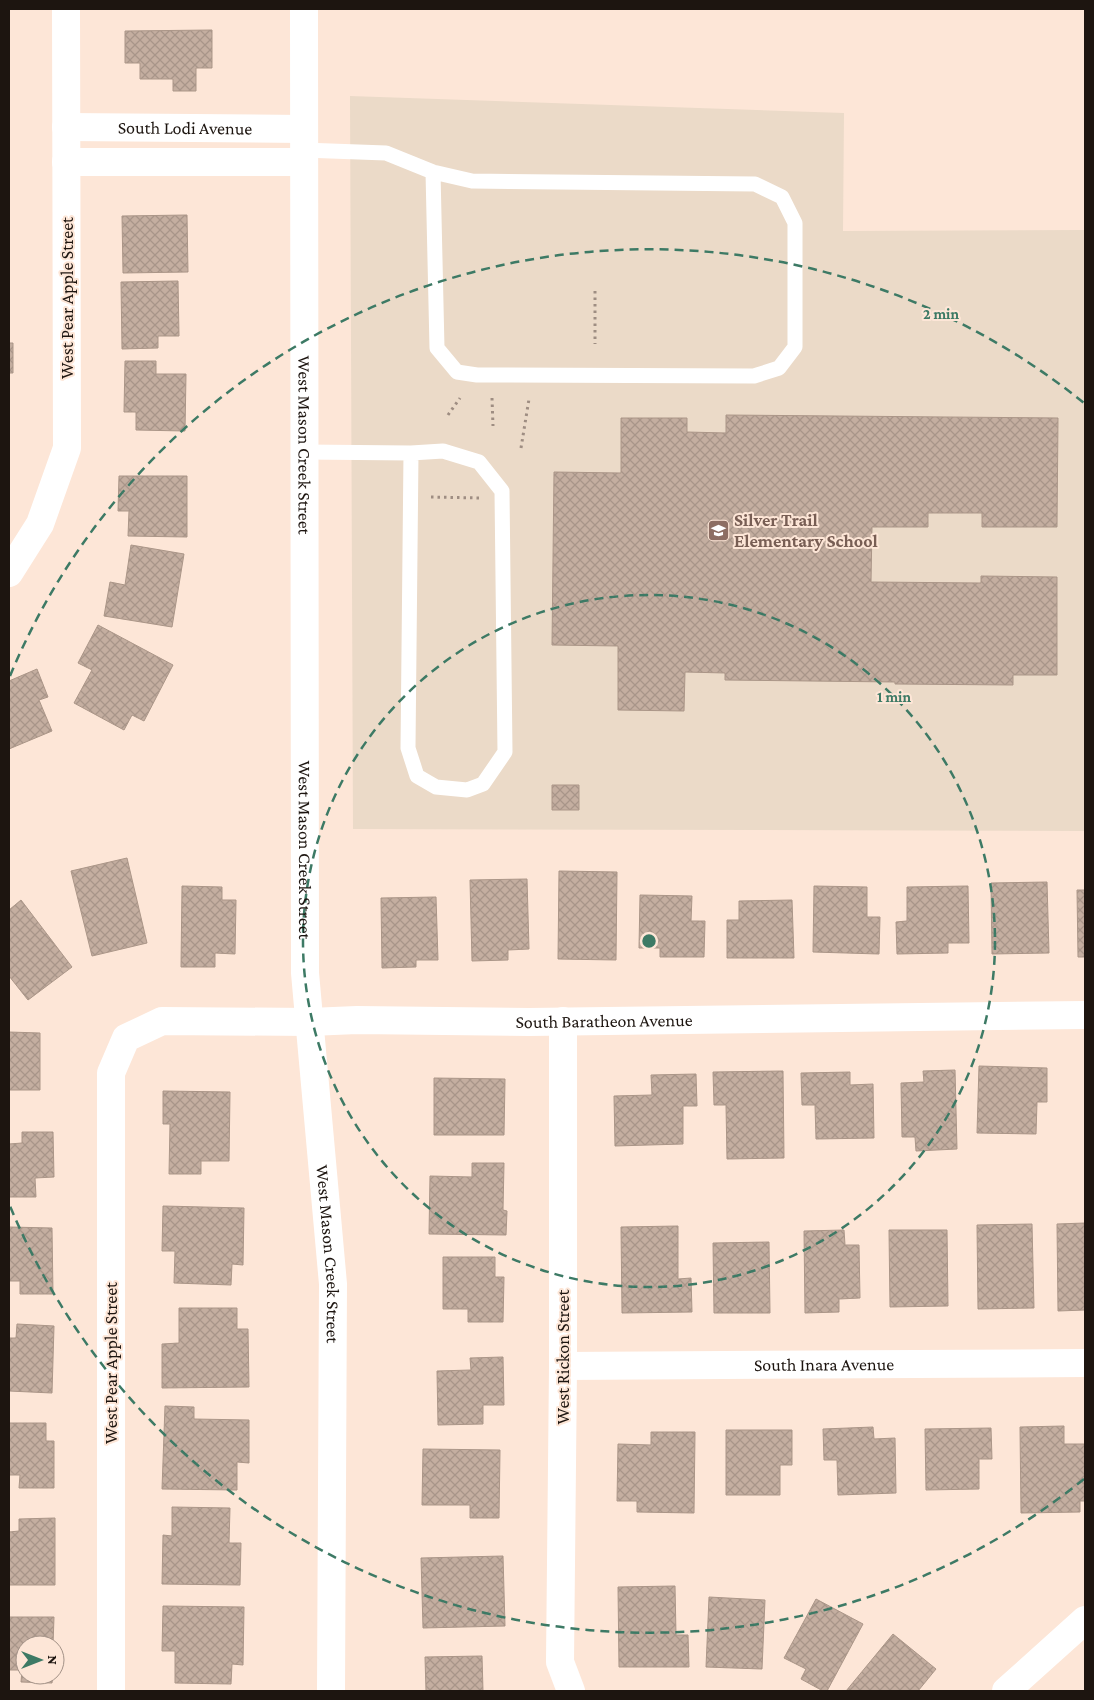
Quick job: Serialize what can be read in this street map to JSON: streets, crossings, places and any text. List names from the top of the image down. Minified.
{"streets":{"street":["South Lodi Avenue","West Pear Apple Street","West Mason Creek Street","South Baratheon Avenue","West Rickon Street","South Inara Avenue"]},"crossings":[["South Lodi Avenue","West Pear Apple Street"],["South Lodi Avenue","West Mason Creek Street"],["West Pear Apple Street","South Baratheon Avenue"],["West Mason Creek Street","South Baratheon Avenue"],["South Baratheon Avenue","West Rickon Street"],["West Rickon Street","South Inara Avenue"]],"places":{"school or university":["Silver Trail Elementary School"]},"north":"right","rings":["2 min","1 min"]}
